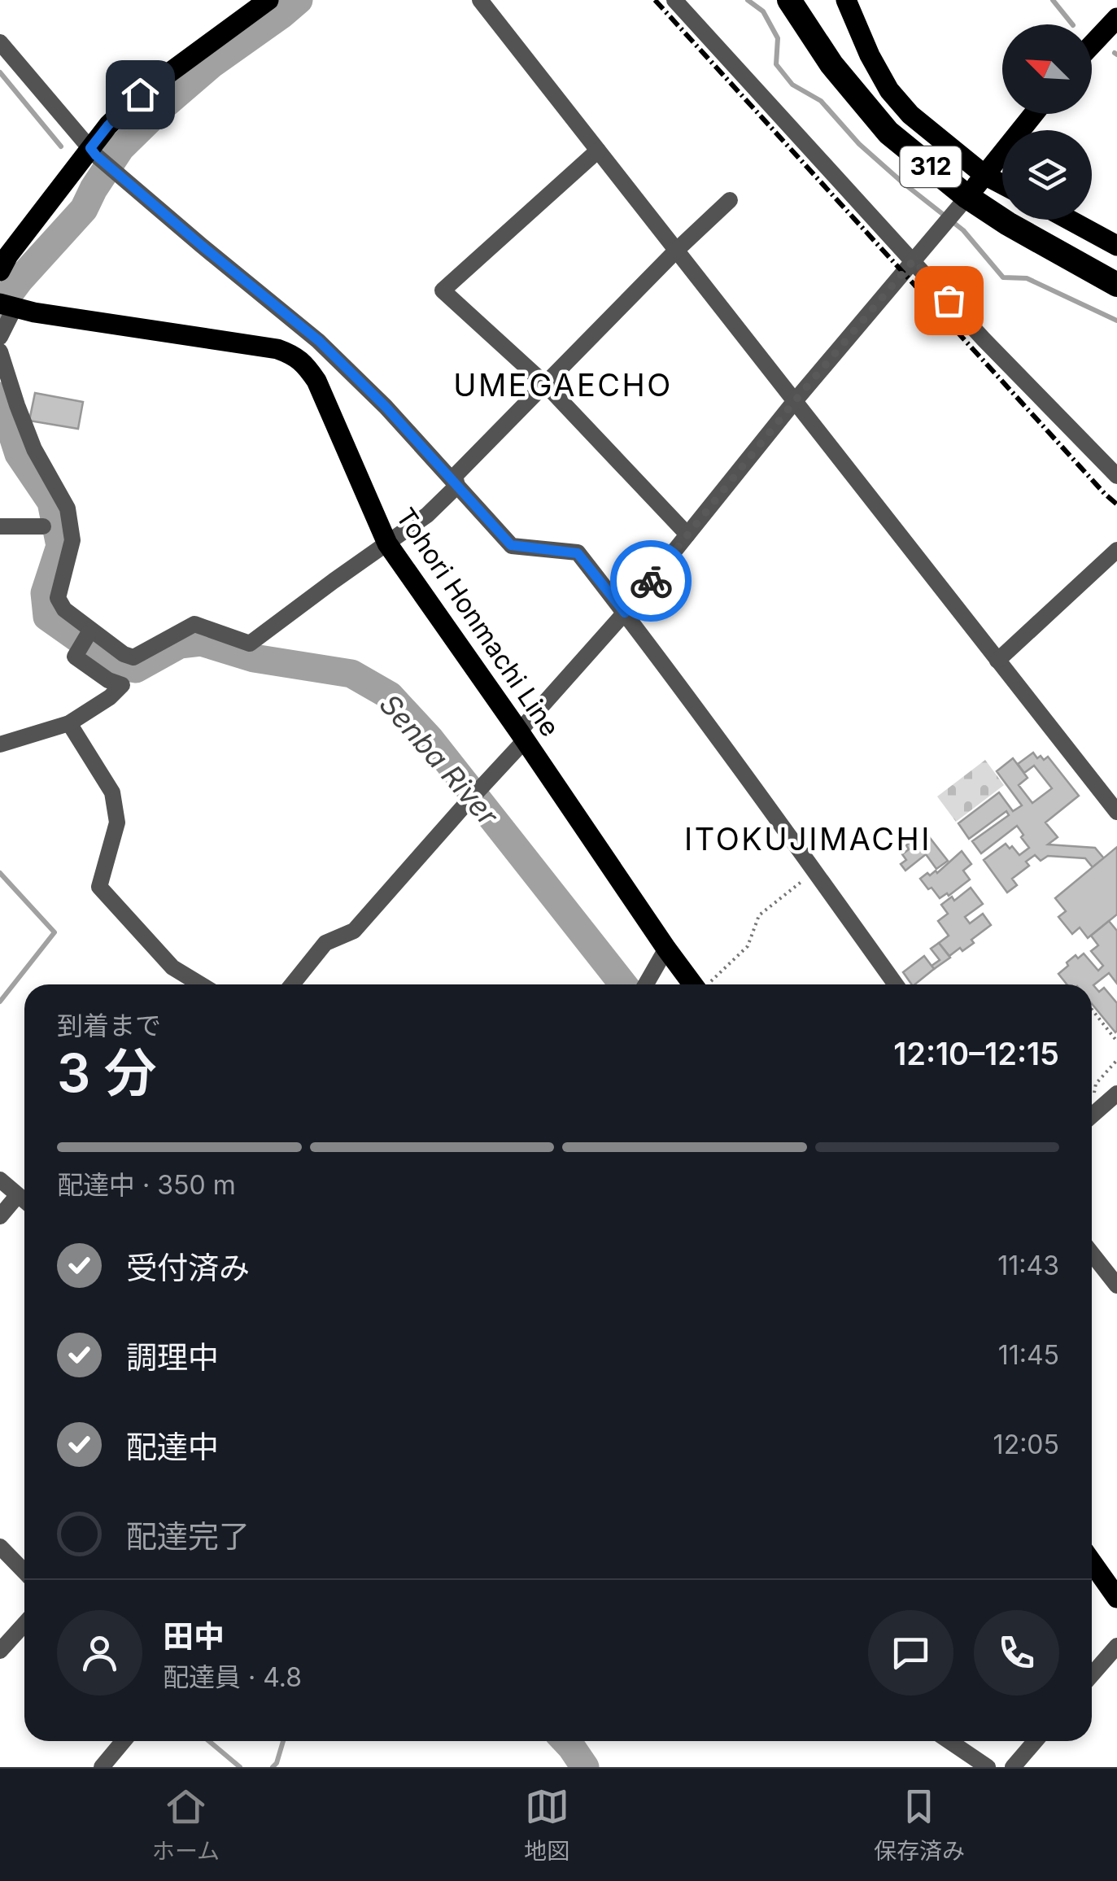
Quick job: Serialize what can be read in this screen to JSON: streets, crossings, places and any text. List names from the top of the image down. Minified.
{"streets":{"highway":["312"],"main road":["Tohori Honmachi Line"]},"districts":["UMEGAECHO","ITOKUJIMACHI"],"water":["Senba River"],"north":"top left","page":{"heading":["3 分","到着まで","12:10–12:15"],"panel":["田中","配達員 · 4.8"],"bar":"配達中 · 350 m","list":[["受付済み","11:43"],["調理中","11:45"],["配達中","12:05"],"配達完了"],"tabs":["ホーム","地図","保存済み"]}}
